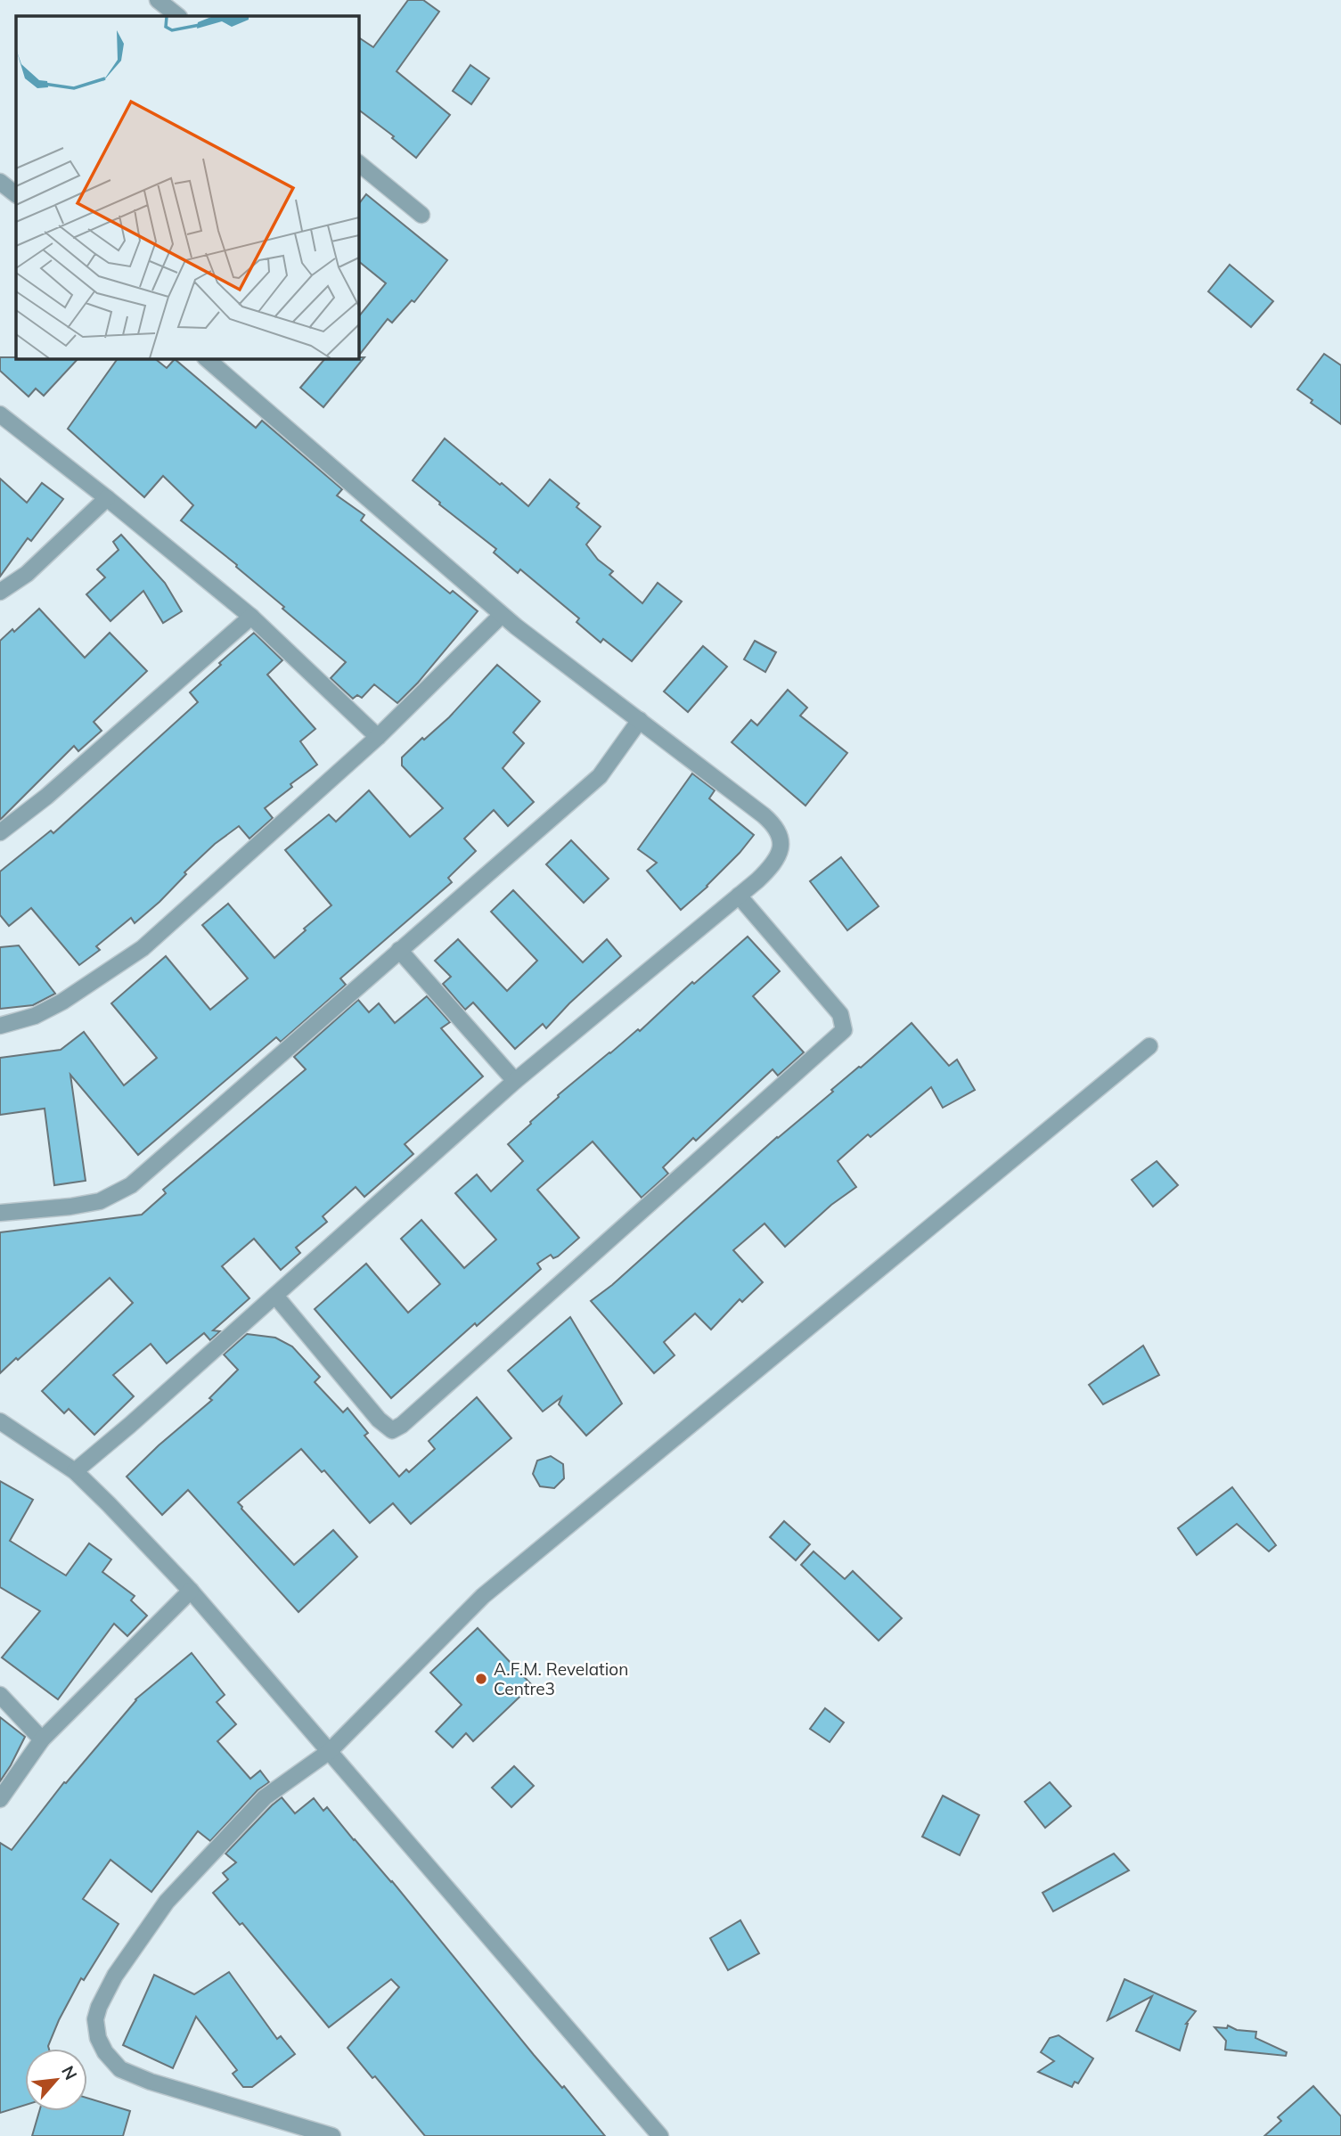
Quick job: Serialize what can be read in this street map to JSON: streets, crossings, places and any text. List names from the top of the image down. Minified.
{"places":["A.F.M. Revelation Centre3"],"north":"top right"}
